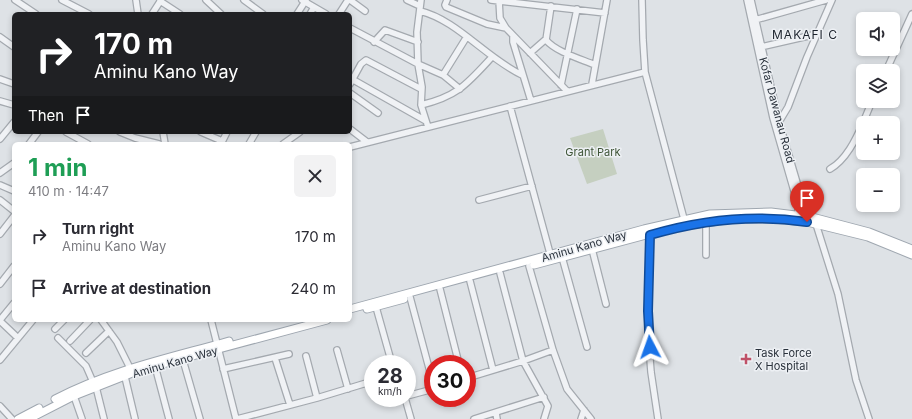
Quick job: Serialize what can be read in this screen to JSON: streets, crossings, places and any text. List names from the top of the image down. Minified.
{"streets":{"main road":["Aminu Kano Way"],"street":["Kofar Dawanau Road"]},"crossings":[["Kofar Dawanau Road","Aminu Kano Way"]],"districts":["MAKAFI C"],"parks":["Grant Park"],"places":{"health":["Task Force X Hospital"]},"page":{"map_buttons":["+","−"],"turn":["170 m","Aminu Kano Way"],"then":"Then","heading":["1 min","410 m · 14:47"],"list":[{"name":"Turn right","note":"Aminu Kano Way","value":"170 m"},{"name":"Arrive at destination","value":"240 m"}],"speed":"28 km/h","limit":"30"}}
